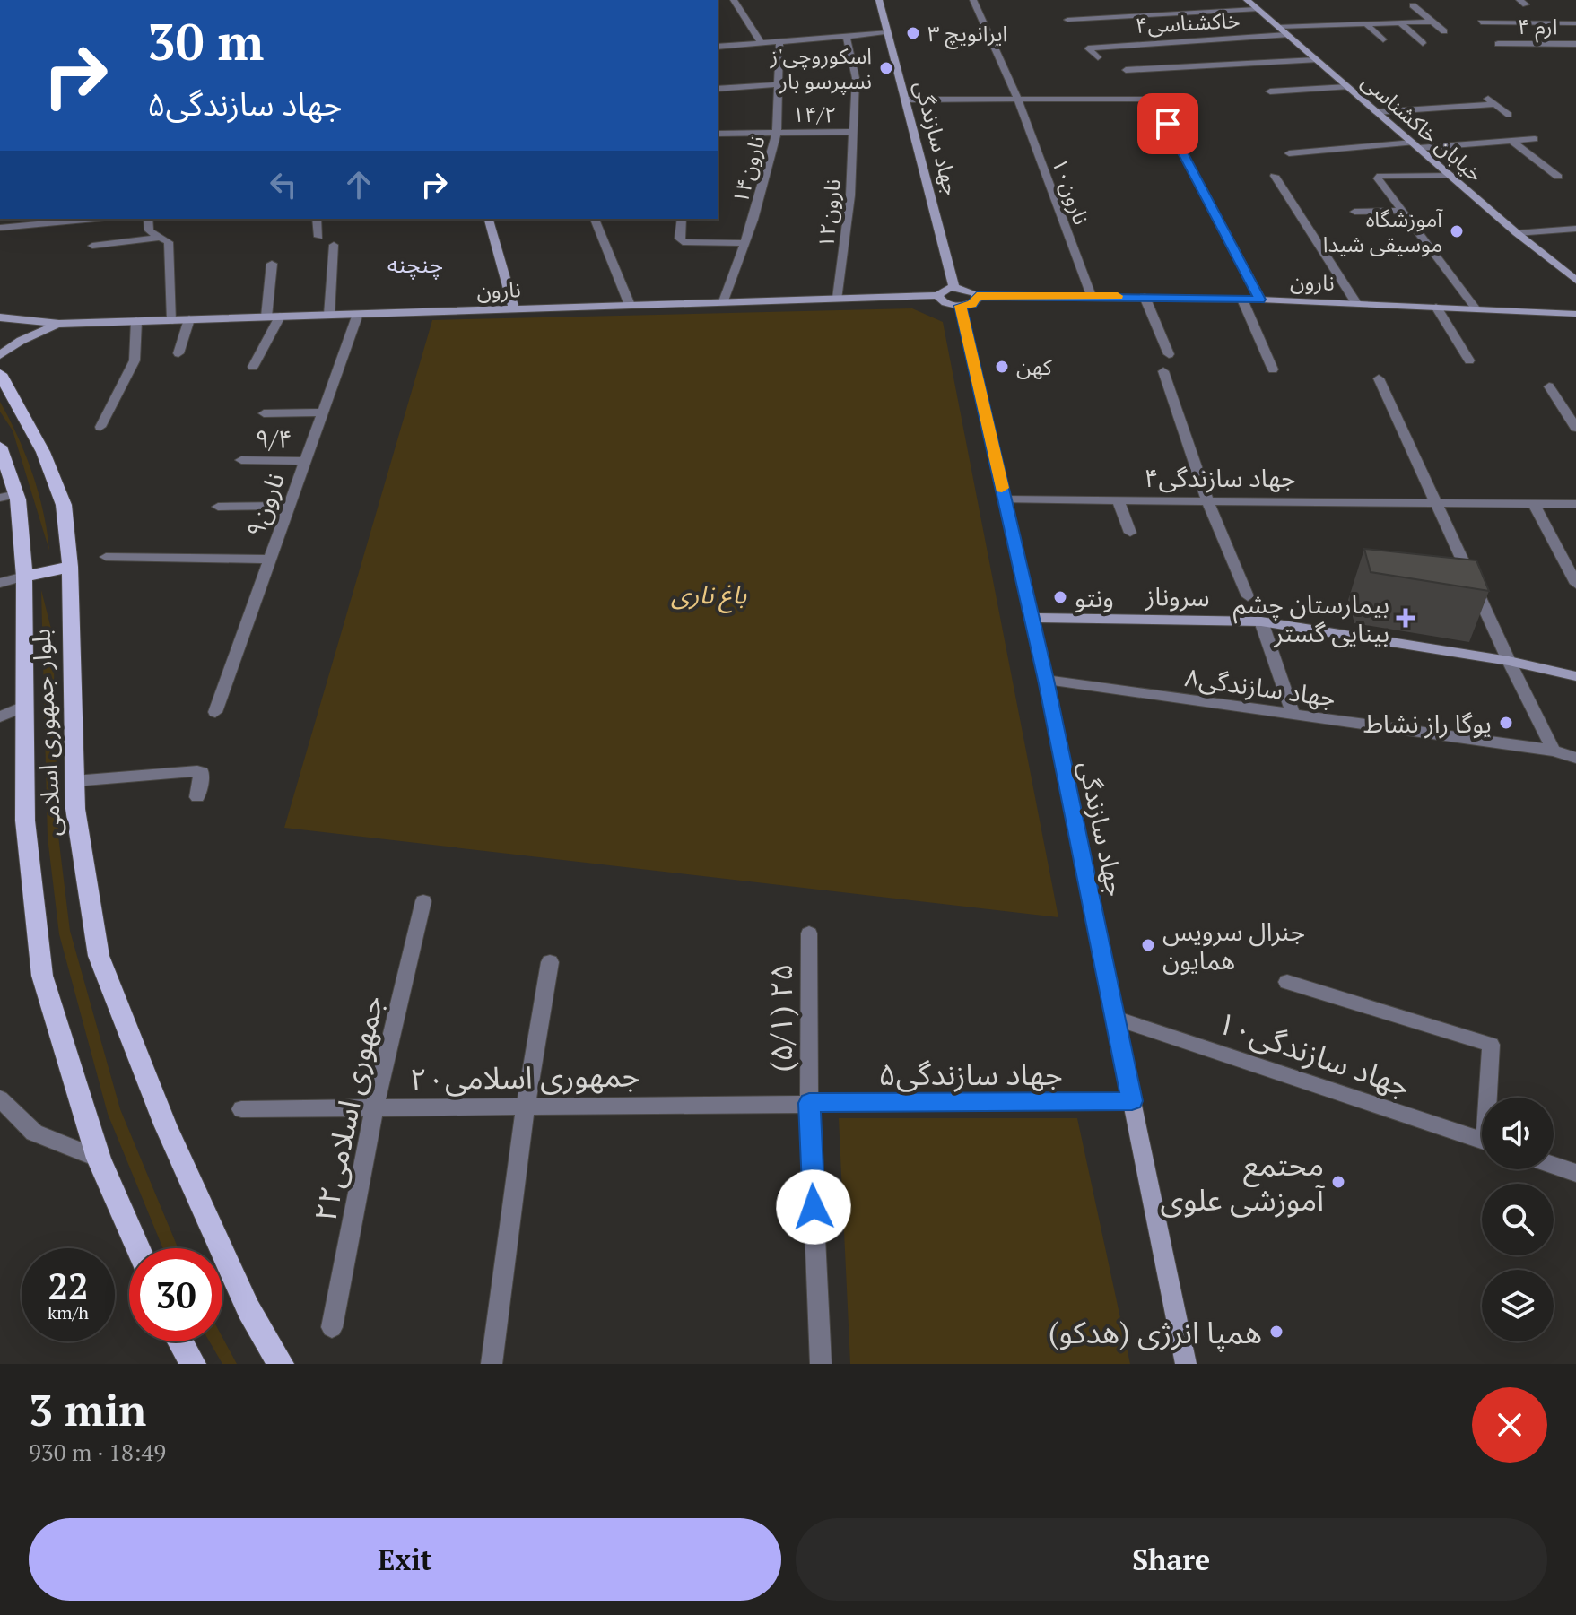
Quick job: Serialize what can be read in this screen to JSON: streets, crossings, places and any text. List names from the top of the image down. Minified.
{"streets":{"main road":["بلوار جمهوری اسلامی"],"street":["خاکشناسی۴","ارم ۴","۱۴/۲","خیابان خاکشناسی","جهاد سازندگی","نارون۱۴","نارون۱۰","نارون۱۲","نارون","۹/۴","جهاد سازندگی۴","نارون۹","سروناز","جهاد سازندگی۸","(۵/۱) ۲۵","جهاد سازندگی۱۰","جهاد سازندگی۵","جمهوری اسلامی۲۰","جمهوری اسلامی۲۲"]},"crossings":[["خاکشناسی۴","خیابان خاکشناسی"],["۱۴/۲","نارون۱۴"],["۱۴/۲","نارون۱۲"],["جهاد سازندگی","جهاد سازندگی۴"],["جهاد سازندگی","سروناز"],["جهاد سازندگی","جهاد سازندگی۸"],["جهاد سازندگی","جهاد سازندگی۱۰"],["جهاد سازندگی","جهاد سازندگی۵"],["نارون۱۴","نارون"],["نارون۱۰","نارون"],["نارون۱۲","نارون"],["نارون","نارون۹"],["۹/۴","نارون۹"],["(۵/۱) ۲۵","جهاد سازندگی۵"],["(۵/۱) ۲۵","جمهوری اسلامی۲۰"],["جهاد سازندگی۵","جمهوری اسلامی۲۰"],["جمهوری اسلامی۲۰","جمهوری اسلامی۲۲"]],"districts":["چنچنه"],"parks":["باغ ناری"],"places":{"other":["ایرانویچ ٣","اسکوروچی'ز نسپرسو بار","آموزشگاه موسیقی شیدا","کهن","ونتو","یوگا راز نشاط","جنرال سرویس همایون","محتمع آموزشی علوی","همپا انرژی (هدکو)"],"health":["بیمارستان چشم بینایی گستر"]},"page":{"turn":["30 m","جهاد سازندگی۵"],"speed":"22 km/h","limit":"30","heading":["3 min","930 m · 18:49"],"buttons":["Exit","Share"]}}
